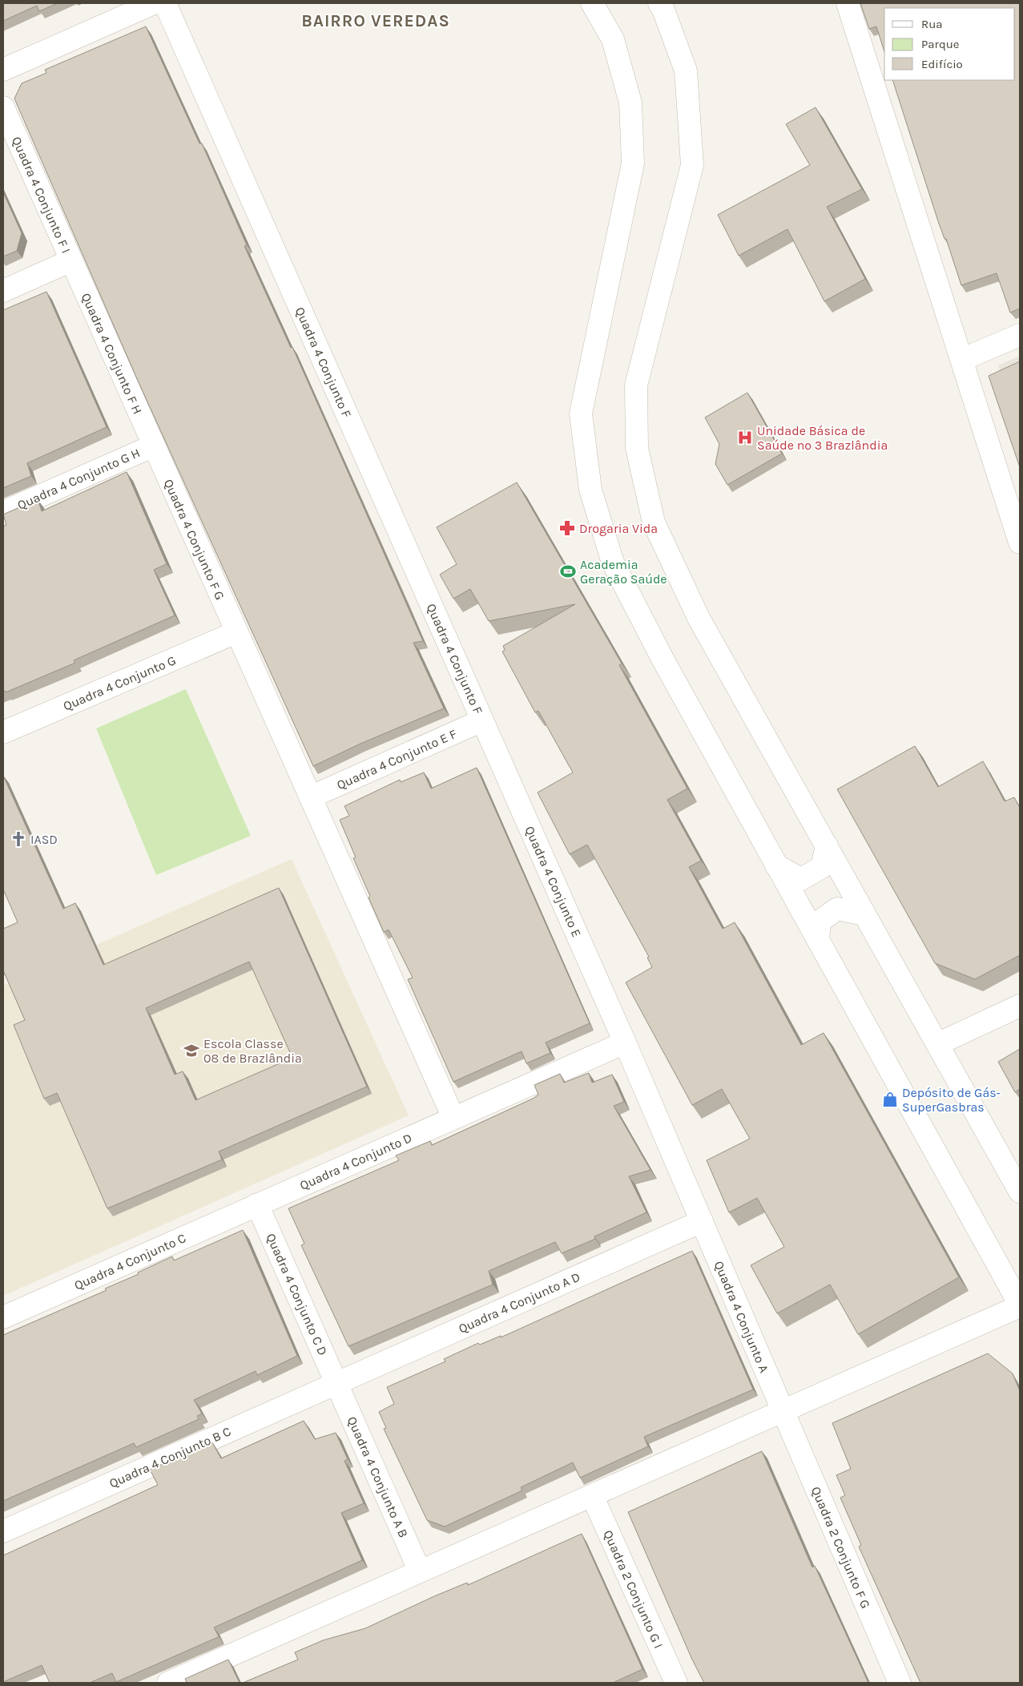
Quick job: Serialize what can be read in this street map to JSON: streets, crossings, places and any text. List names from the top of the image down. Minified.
{"streets":{"street":["Quadra 4 Conjunto F I","Quadra 4 Conjunto F H","Quadra 4 Conjunto F","Quadra 4 Conjunto G H","Quadra 4 Conjunto F G","Quadra 4 Conjunto G","Quadra 4 Conjunto E F","Quadra 4 Conjunto E","Quadra 4 Conjunto D","Quadra 4 Conjunto C","Quadra 4 Conjunto C D","Quadra 4 Conjunto A D","Quadra 4 Conjunto A","Quadra 4 Conjunto B C","Quadra 4 Conjunto A B","Quadra 2 Conjunto F G","Quadra 2 Conjunto G I"]},"crossings":[["Quadra 4 Conjunto F I","Quadra 4 Conjunto F H"],["Quadra 4 Conjunto F H","Quadra 4 Conjunto G H"],["Quadra 4 Conjunto F H","Quadra 4 Conjunto F G"],["Quadra 4 Conjunto F","Quadra 4 Conjunto E F"],["Quadra 4 Conjunto F","Quadra 4 Conjunto E"],["Quadra 4 Conjunto G H","Quadra 4 Conjunto F G"],["Quadra 4 Conjunto F G","Quadra 4 Conjunto G"],["Quadra 4 Conjunto E F","Quadra 4 Conjunto E"],["Quadra 4 Conjunto E","Quadra 4 Conjunto D"],["Quadra 4 Conjunto D","Quadra 4 Conjunto C"],["Quadra 4 Conjunto D","Quadra 4 Conjunto C D"],["Quadra 4 Conjunto C","Quadra 4 Conjunto C D"],["Quadra 4 Conjunto C D","Quadra 4 Conjunto A D"],["Quadra 4 Conjunto C D","Quadra 4 Conjunto B C"],["Quadra 4 Conjunto C D","Quadra 4 Conjunto A B"],["Quadra 4 Conjunto A D","Quadra 4 Conjunto A"],["Quadra 4 Conjunto A D","Quadra 4 Conjunto B C"],["Quadra 4 Conjunto A D","Quadra 4 Conjunto A B"],["Quadra 4 Conjunto A","Quadra 2 Conjunto F G"],["Quadra 4 Conjunto B C","Quadra 4 Conjunto A B"]],"districts":["BAIRRO VEREDAS"],"places":{"hospital":["Unidade Básica de Saúde nº 3 Brazlândia"],"pharmacy":["Drogaria Vida"],"sports":["Academia Geração Saúde"],"church":["IASD"],"school or university":["Escola Classe 08 de Brazlândia"],"shop":["Depósito de Gás- SuperGasbras"]},"legend":["Rua","Parque","Edifício"]}
